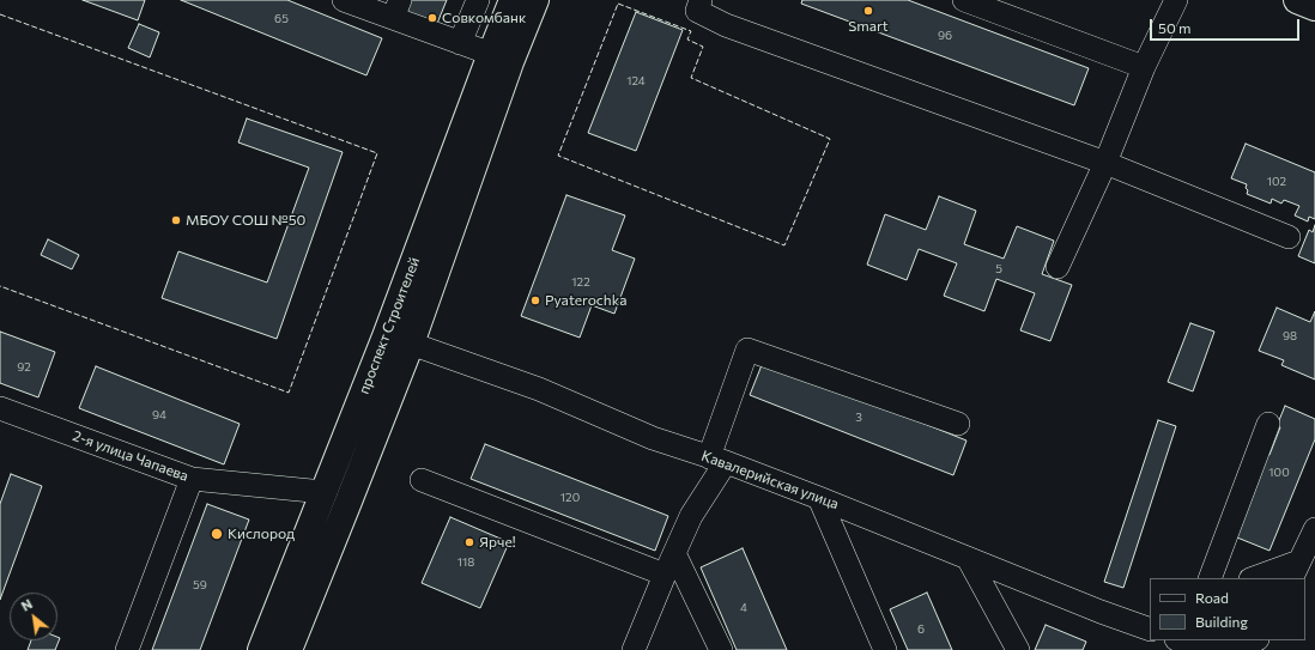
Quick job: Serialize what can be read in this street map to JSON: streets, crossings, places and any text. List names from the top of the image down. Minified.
{"streets":{"main road":["проспект Строителей"],"street":["2-я улица Чапаева","Кавалерийская улица"]},"crossings":[["проспект Строителей","2-я улица Чапаева"],["проспект Строителей","Кавалерийская улица"]],"places":["Smart","Совкомбанк","МБОУ СОШ №50","Pyaterochka","Кислород","Ярче!"],"house_numbers":["65","96","124","102","5","122","98","92","94","3","100","120","118","59","4","6"],"legend":["Road","Building"],"scale_bar":"50 m","north":"top left"}
